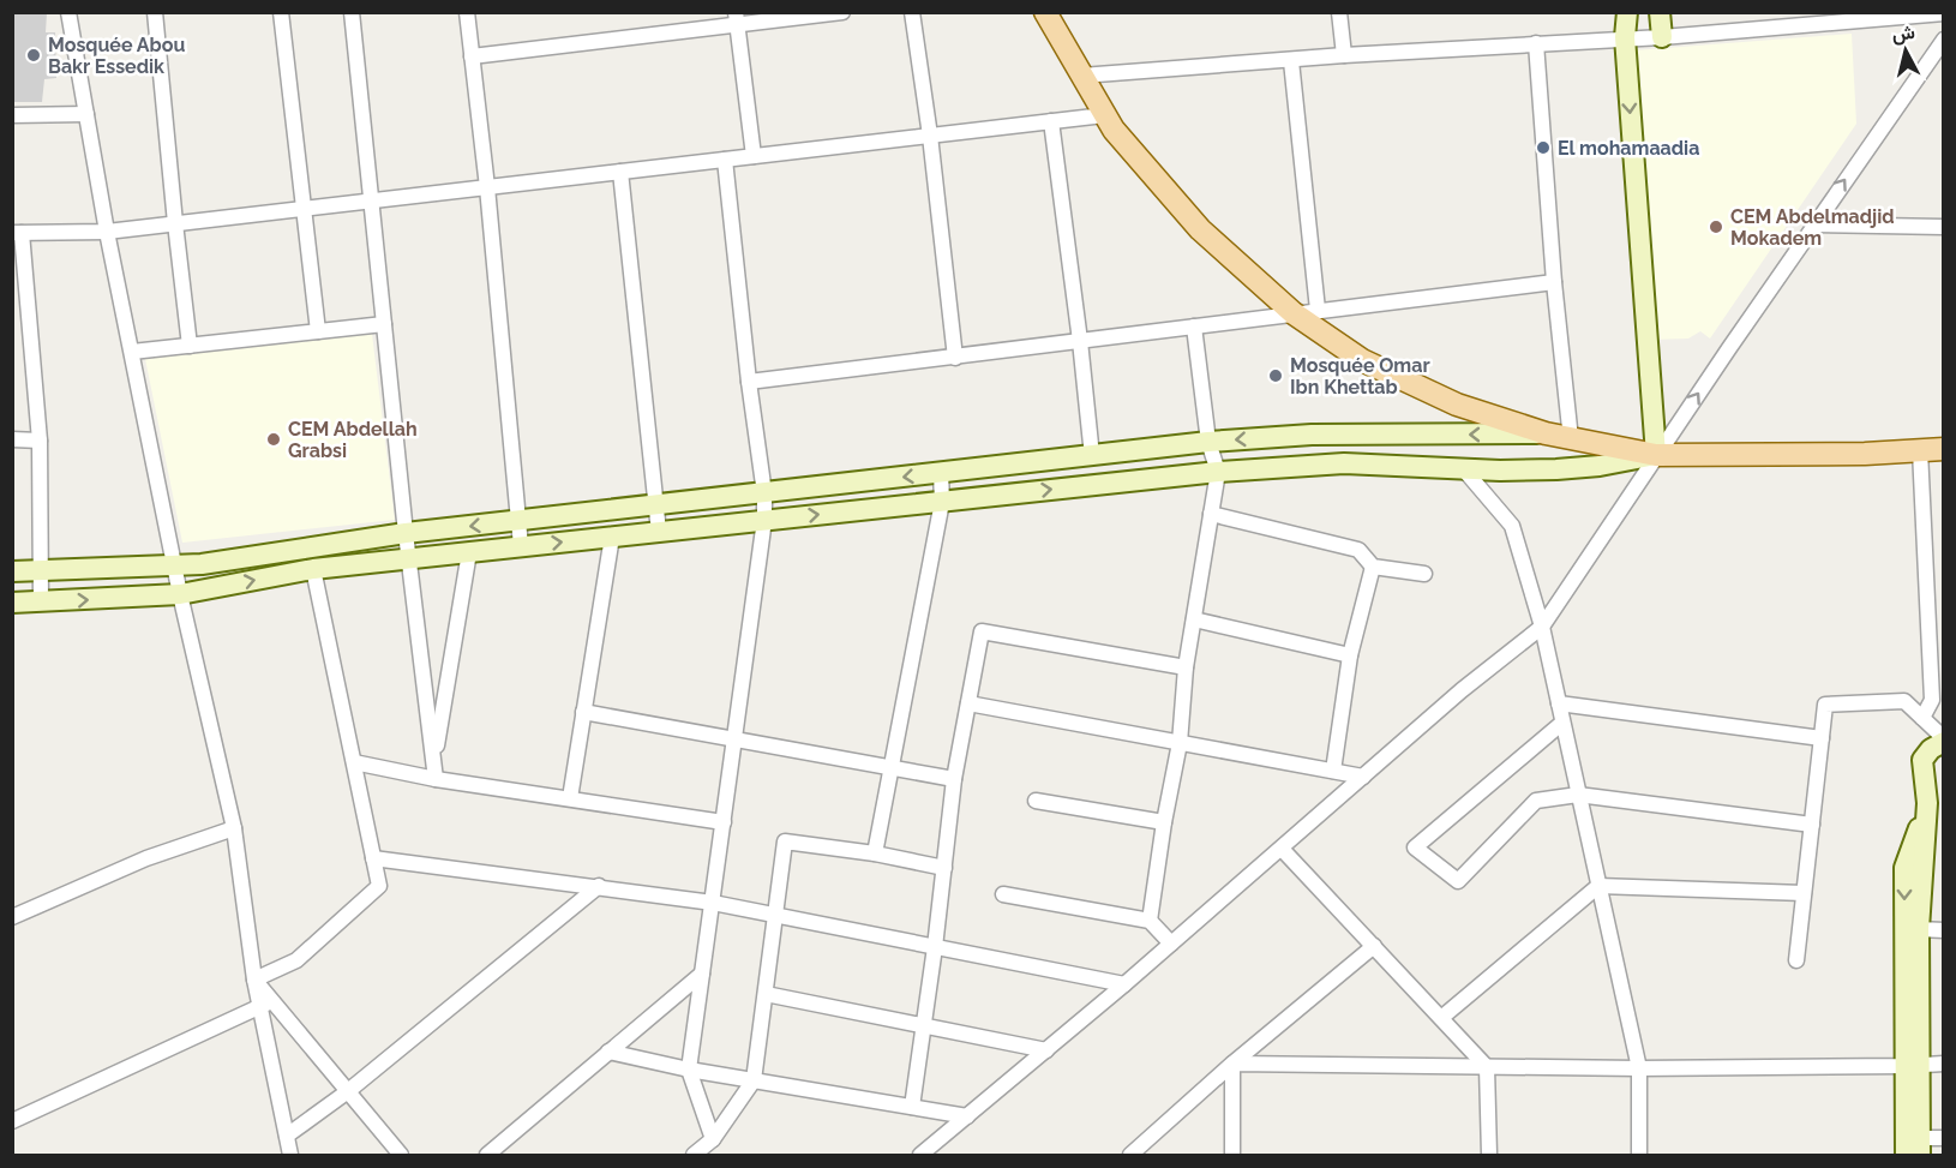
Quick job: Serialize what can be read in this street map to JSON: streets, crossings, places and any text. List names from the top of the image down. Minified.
{"places":["Mosquée Abou Bakr Essedik","El mohamaadia","CEM Abdelmadjid Mokadem","Mosquée Omar Ibn Khettab","CEM Abdellah Grabsi"],"north":"top"}
